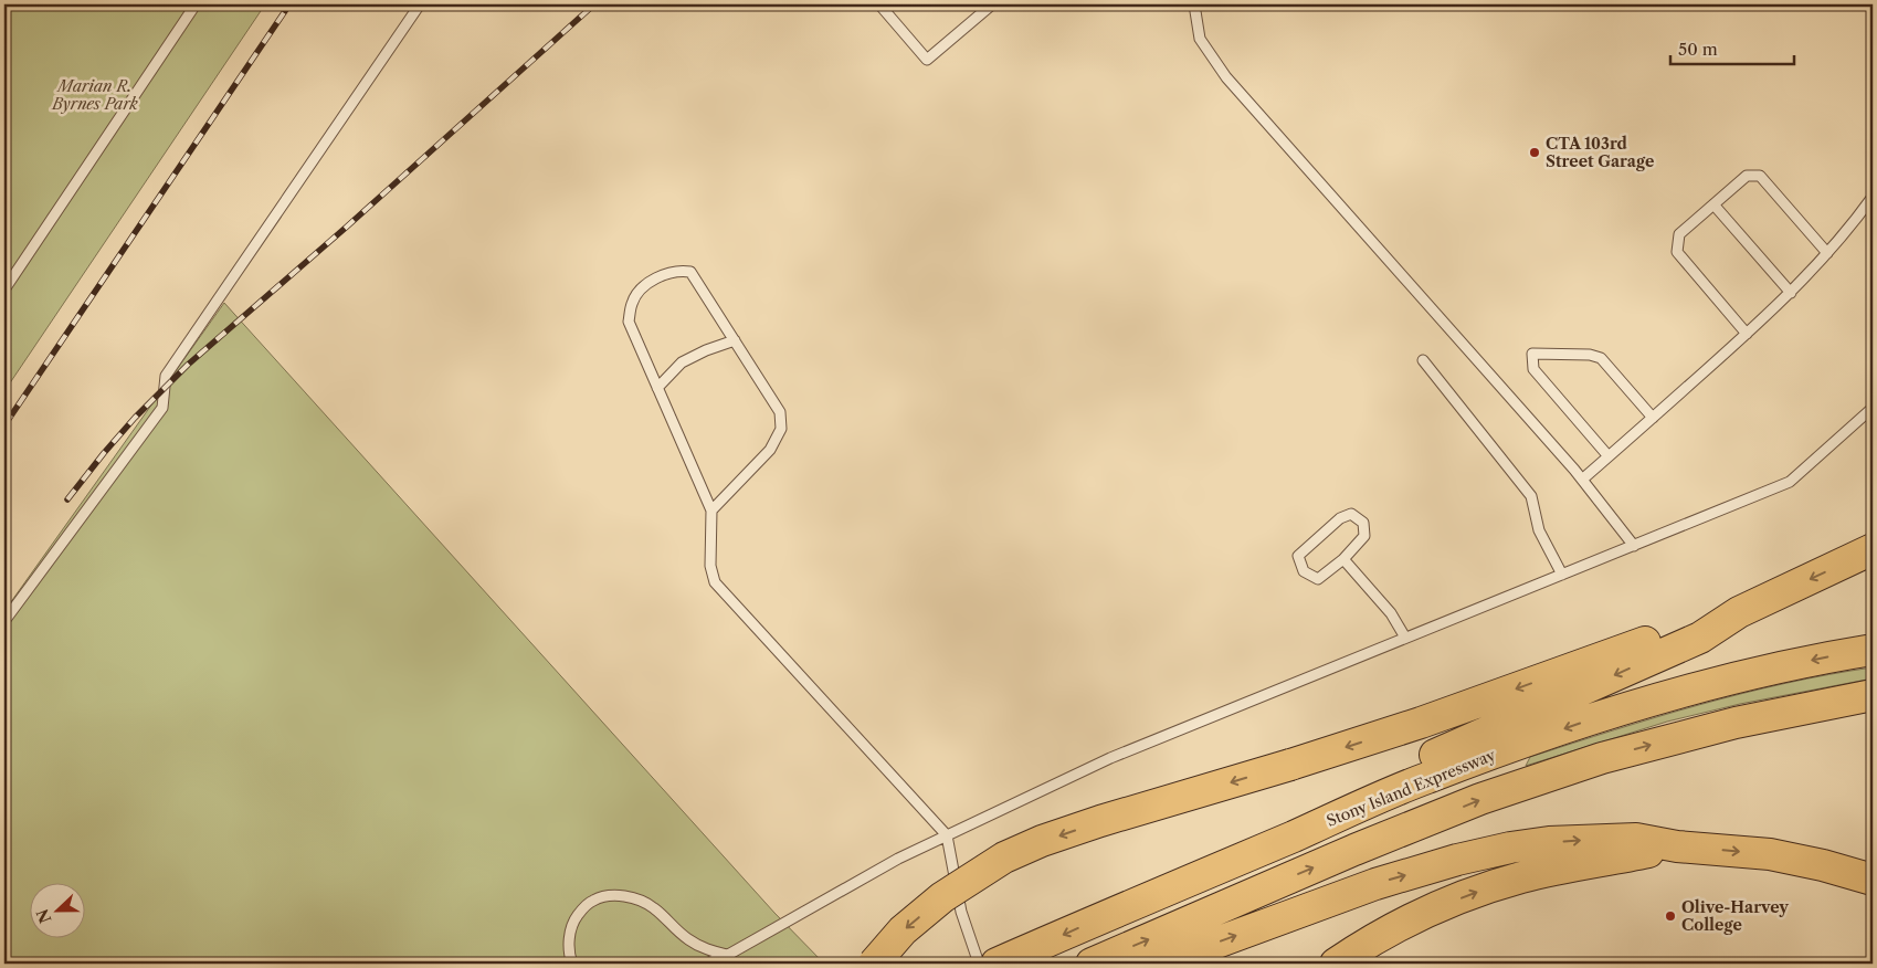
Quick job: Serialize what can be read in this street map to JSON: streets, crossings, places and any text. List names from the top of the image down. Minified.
{"streets":{"highway":["Stony Island Expressway"]},"parks":["Marian R. Byrnes Park"],"places":["CTA 103rd Street Garage","Olive-Harvey College"],"scale_bar":"50 m","north":"left"}
